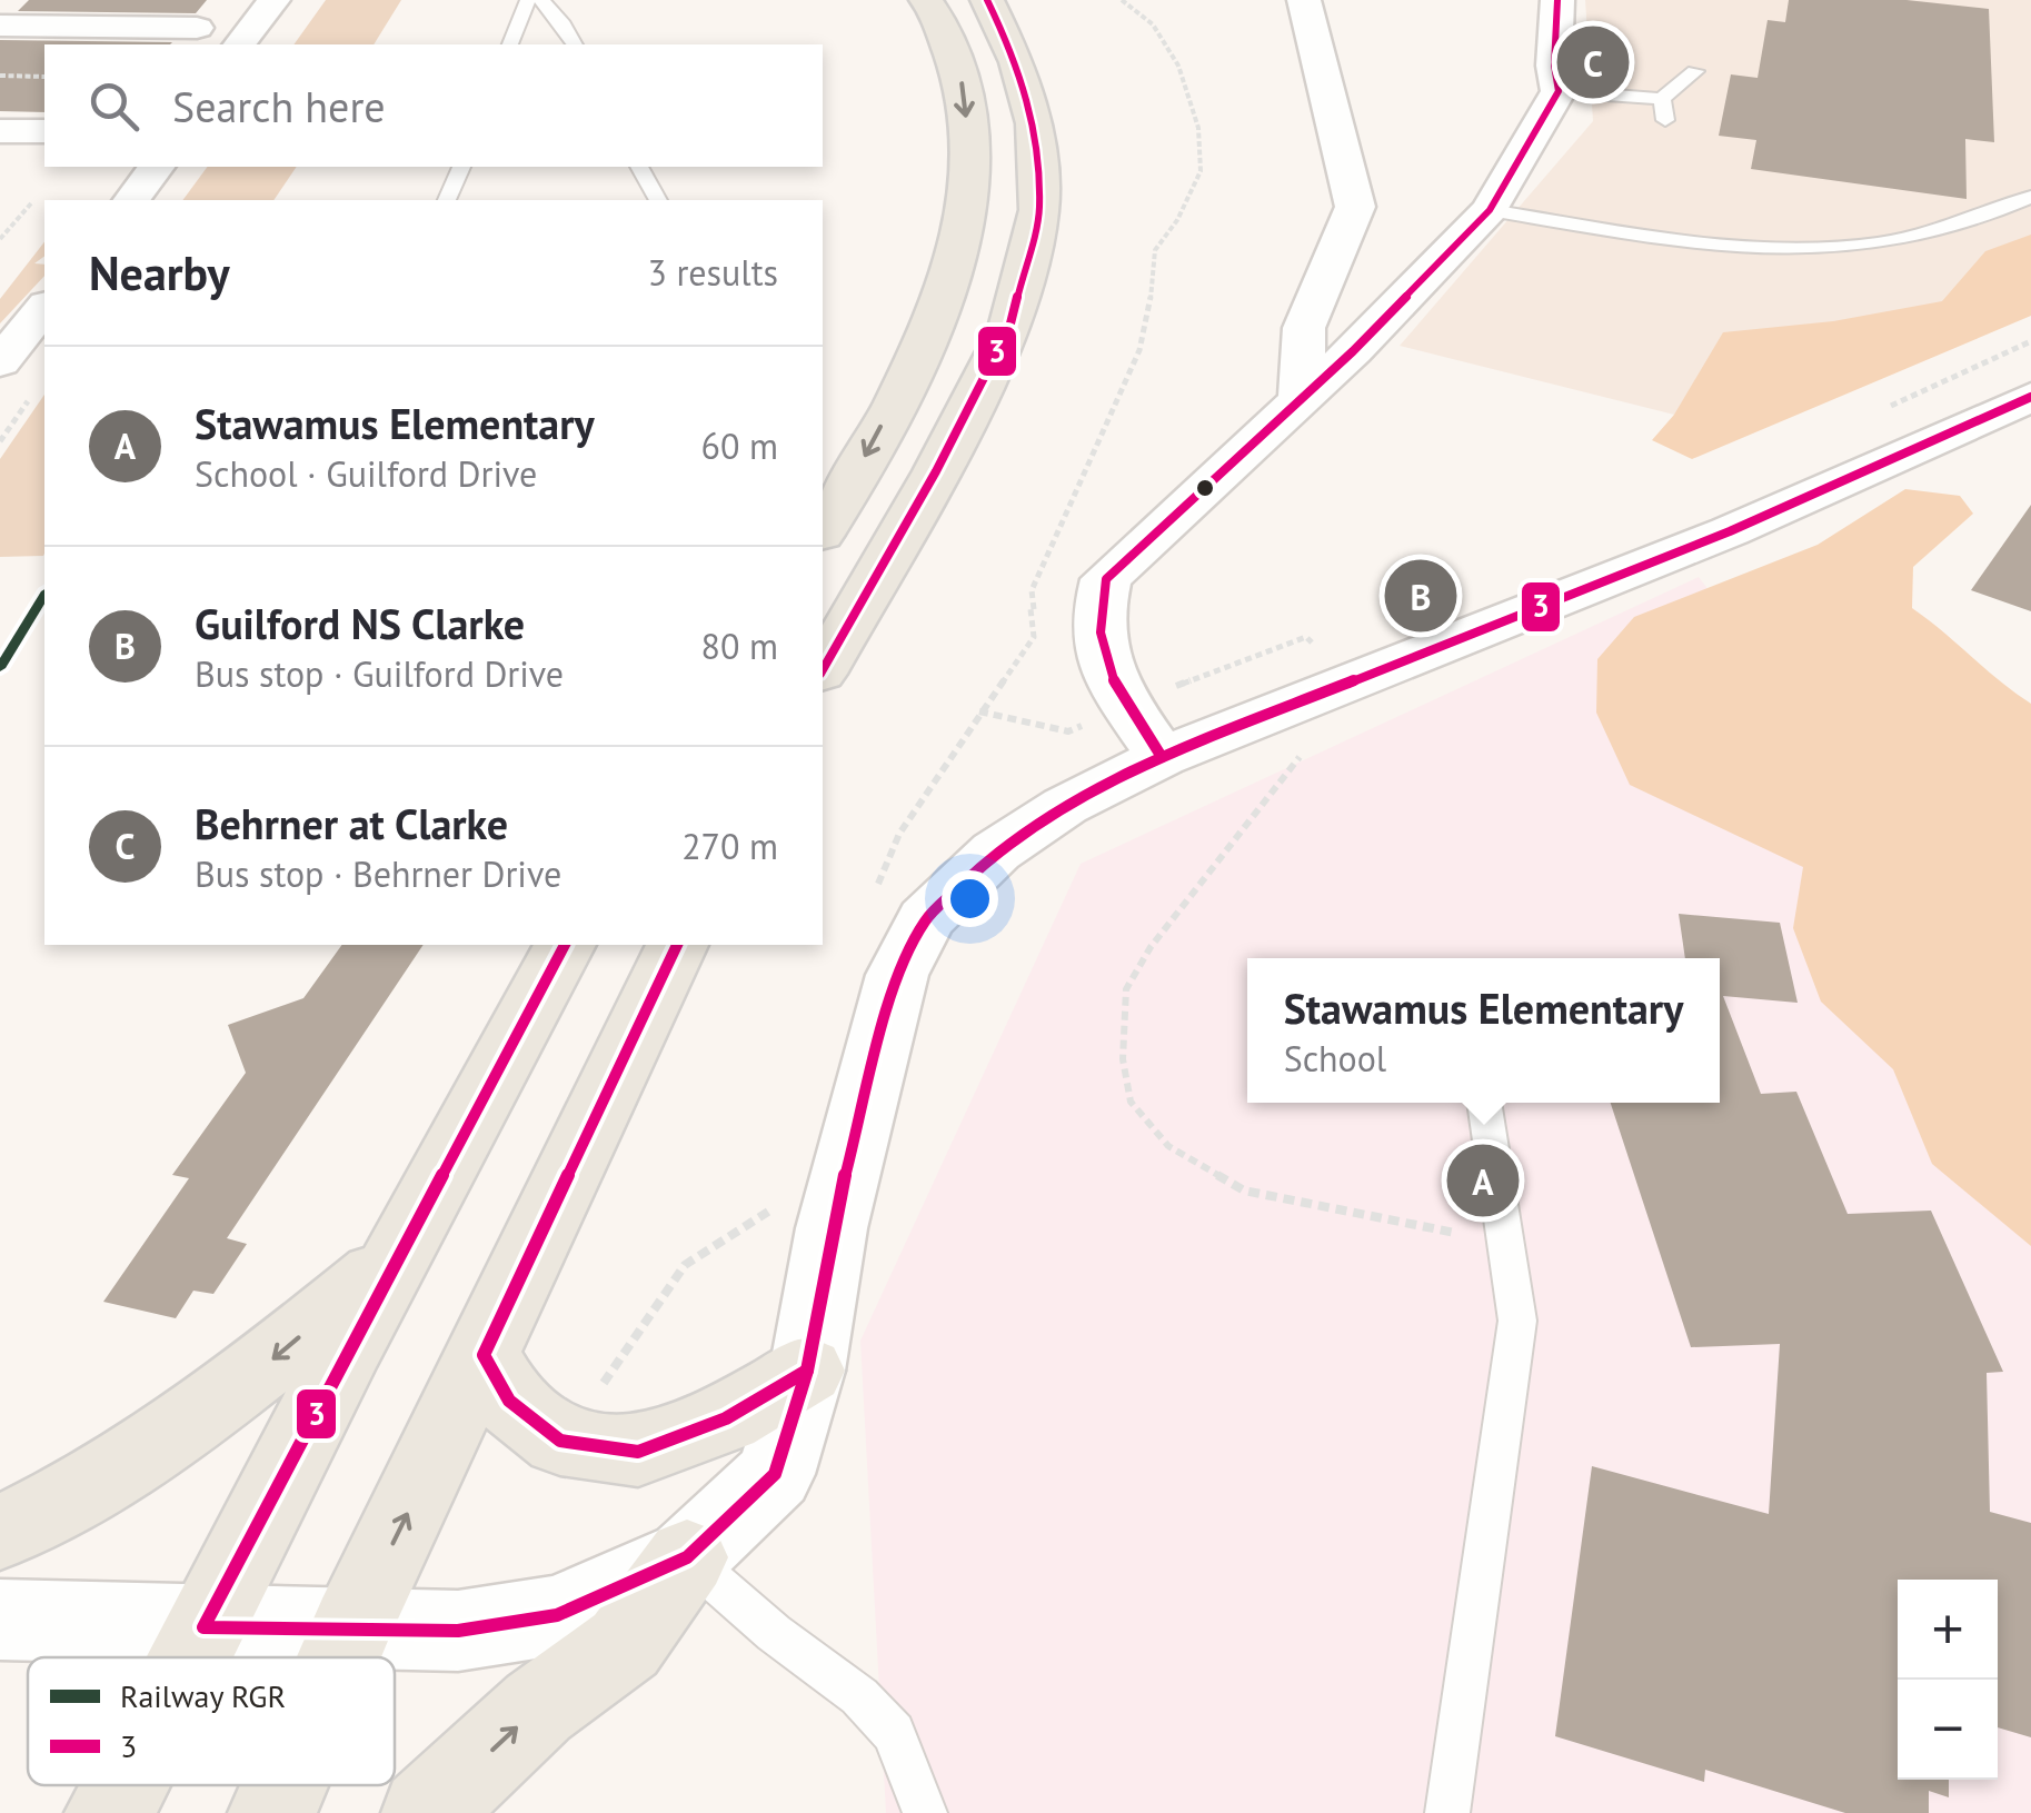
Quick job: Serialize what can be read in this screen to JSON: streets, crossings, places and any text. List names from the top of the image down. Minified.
{"lines":["transit line 3","rail line RGR"],"legend":["Railway RGR","3"],"page":{"pins":["C","B","A"],"search":"Search here","heading":["Nearby","3 results"],"list":[{"mark":"A","name":"Stawamus Elementary","note":"School · Guilford Drive","value":"60 m"},{"mark":"B","name":"Guilford NS Clarke","note":"Bus stop · Guilford Drive","value":"80 m"},{"mark":"C","name":"Behrner at Clarke","note":"Bus stop · Behrner Drive","value":"270 m"}],"popup":["Stawamus Elementary","School"],"map_buttons":["+","−"]}}
